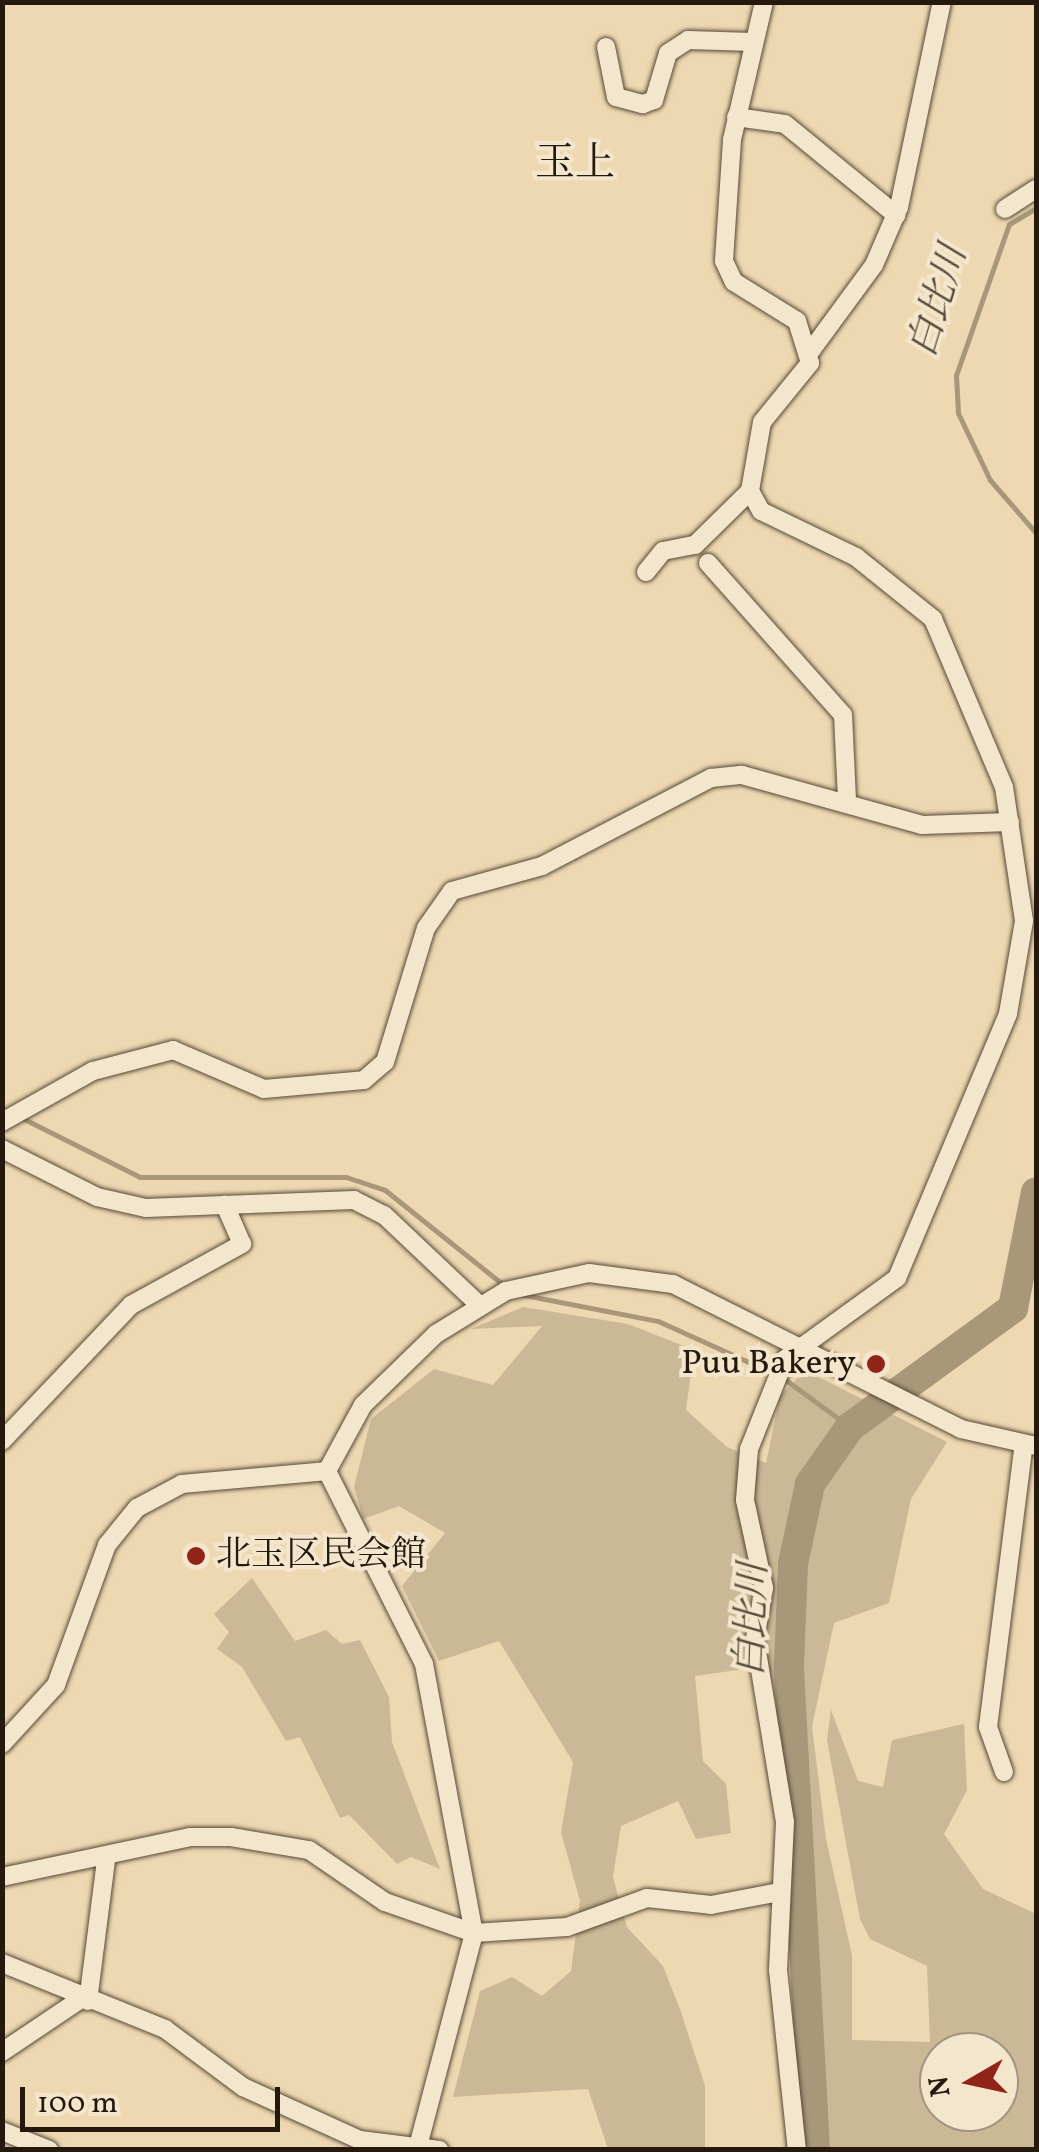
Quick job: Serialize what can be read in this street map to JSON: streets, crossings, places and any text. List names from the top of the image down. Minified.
{"districts":["玉上"],"water":["白比川"],"places":["Puu Bakery","北玉区民会館"],"scale_bar":"100 m","north":"left"}
